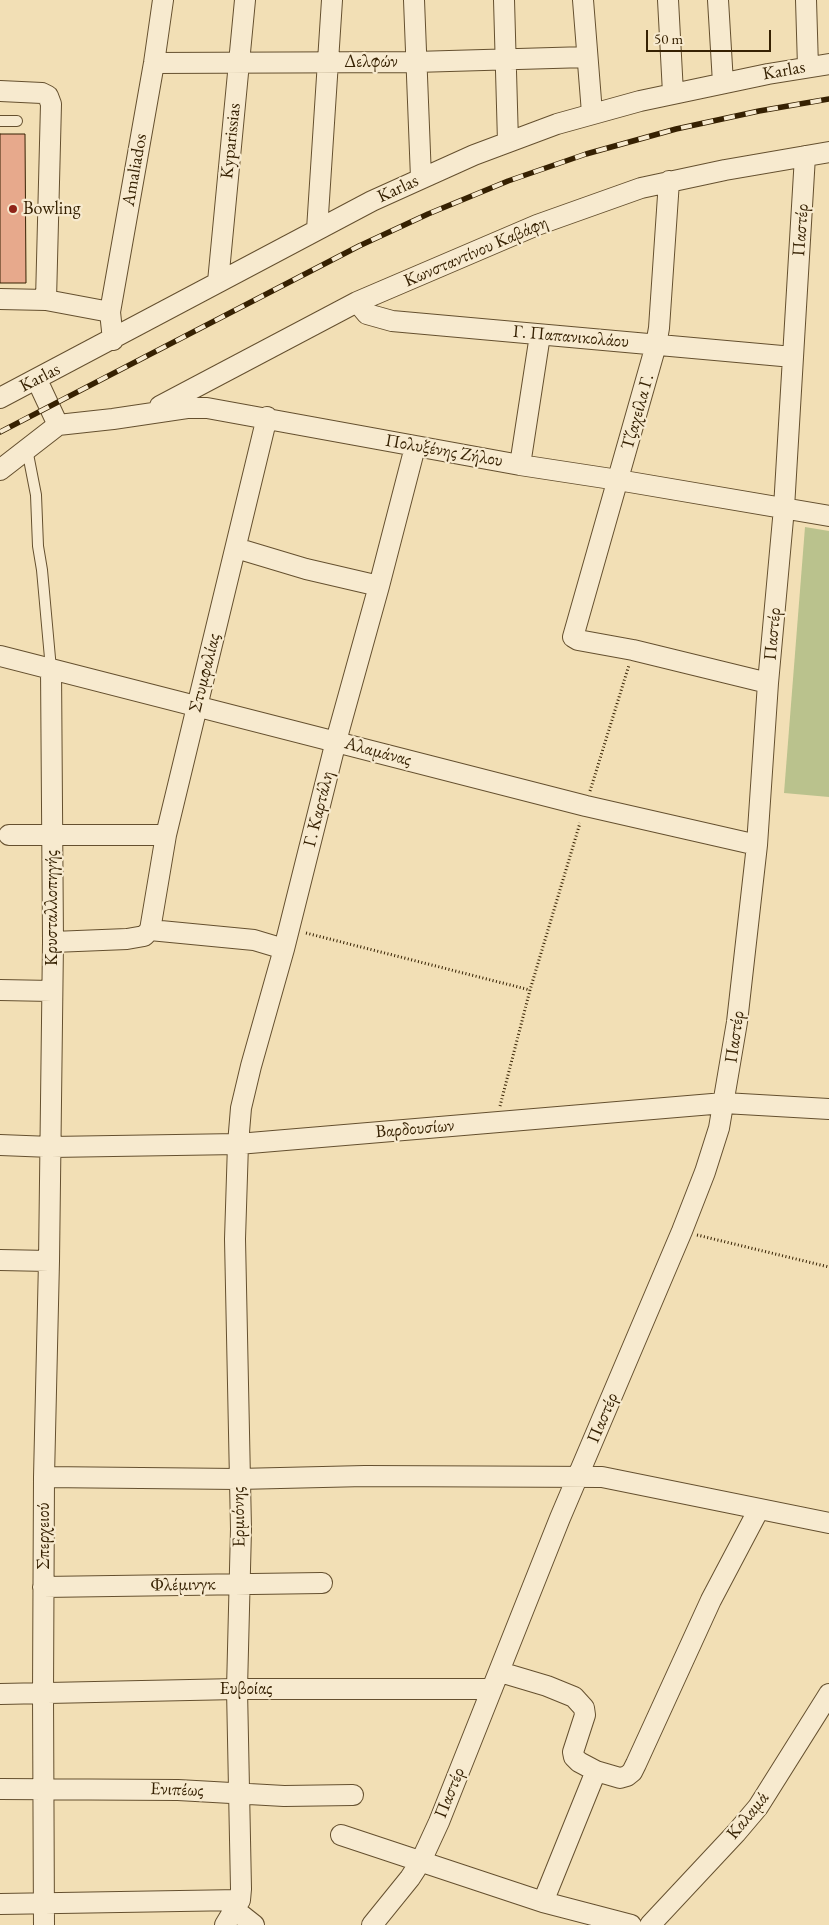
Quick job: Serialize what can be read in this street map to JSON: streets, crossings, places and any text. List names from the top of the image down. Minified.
{"streets":{"street":["Δελφών","Karlas","Kyparissias","Amaliados","Παστέρ","Κωνσταντίνου Καβάφη","Γ. Παπανικολάου","Τζαχείλα Γ.","Πολυξένης Ζήλου","Στυμφαλίας","Αλαμάνας","Γ. Καρτάλη","Κρυσταλλοπηγής","Βαρδουσίων","Ερμιόνης","Σπερχειού","Φλέμινγκ","Ευβοίας","Ενιπέως","Καλαμά"]},"crossings":[["Δελφών","Kyparissias"],["Δελφών","Amaliados"],["Karlas","Kyparissias"],["Karlas","Amaliados"],["Παστέρ","Κωνσταντίνου Καβάφη"],["Παστέρ","Γ. Παπανικολάου"],["Παστέρ","Πολυξένης Ζήλου"],["Παστέρ","Αλαμάνας"],["Παστέρ","Βαρδουσίων"],["Παστέρ","Ευβοίας"],["Κωνσταντίνου Καβάφη","Γ. Παπανικολάου"],["Κωνσταντίνου Καβάφη","Τζαχείλα Γ."],["Κωνσταντίνου Καβάφη","Πολυξένης Ζήλου"],["Γ. Παπανικολάου","Τζαχείλα Γ."],["Τζαχείλα Γ.","Πολυξένης Ζήλου"],["Πολυξένης Ζήλου","Στυμφαλίας"],["Πολυξένης Ζήλου","Γ. Καρτάλη"],["Στυμφαλίας","Αλαμάνας"],["Αλαμάνας","Γ. Καρτάλη"],["Αλαμάνας","Κρυσταλλοπηγής"],["Γ. Καρτάλη","Βαρδουσίων"],["Γ. Καρτάλη","Ερμιόνης"],["Κρυσταλλοπηγής","Βαρδουσίων"],["Κρυσταλλοπηγής","Σπερχειού"],["Βαρδουσίων","Ερμιόνης"],["Βαρδουσίων","Σπερχειού"],["Ερμιόνης","Φλέμινγκ"],["Ερμιόνης","Ευβοίας"],["Ερμιόνης","Ενιπέως"],["Σπερχειού","Φλέμινγκ"],["Σπερχειού","Ευβοίας"],["Σπερχειού","Ενιπέως"]],"places":["Bowling"],"scale_bar":"50 m"}
